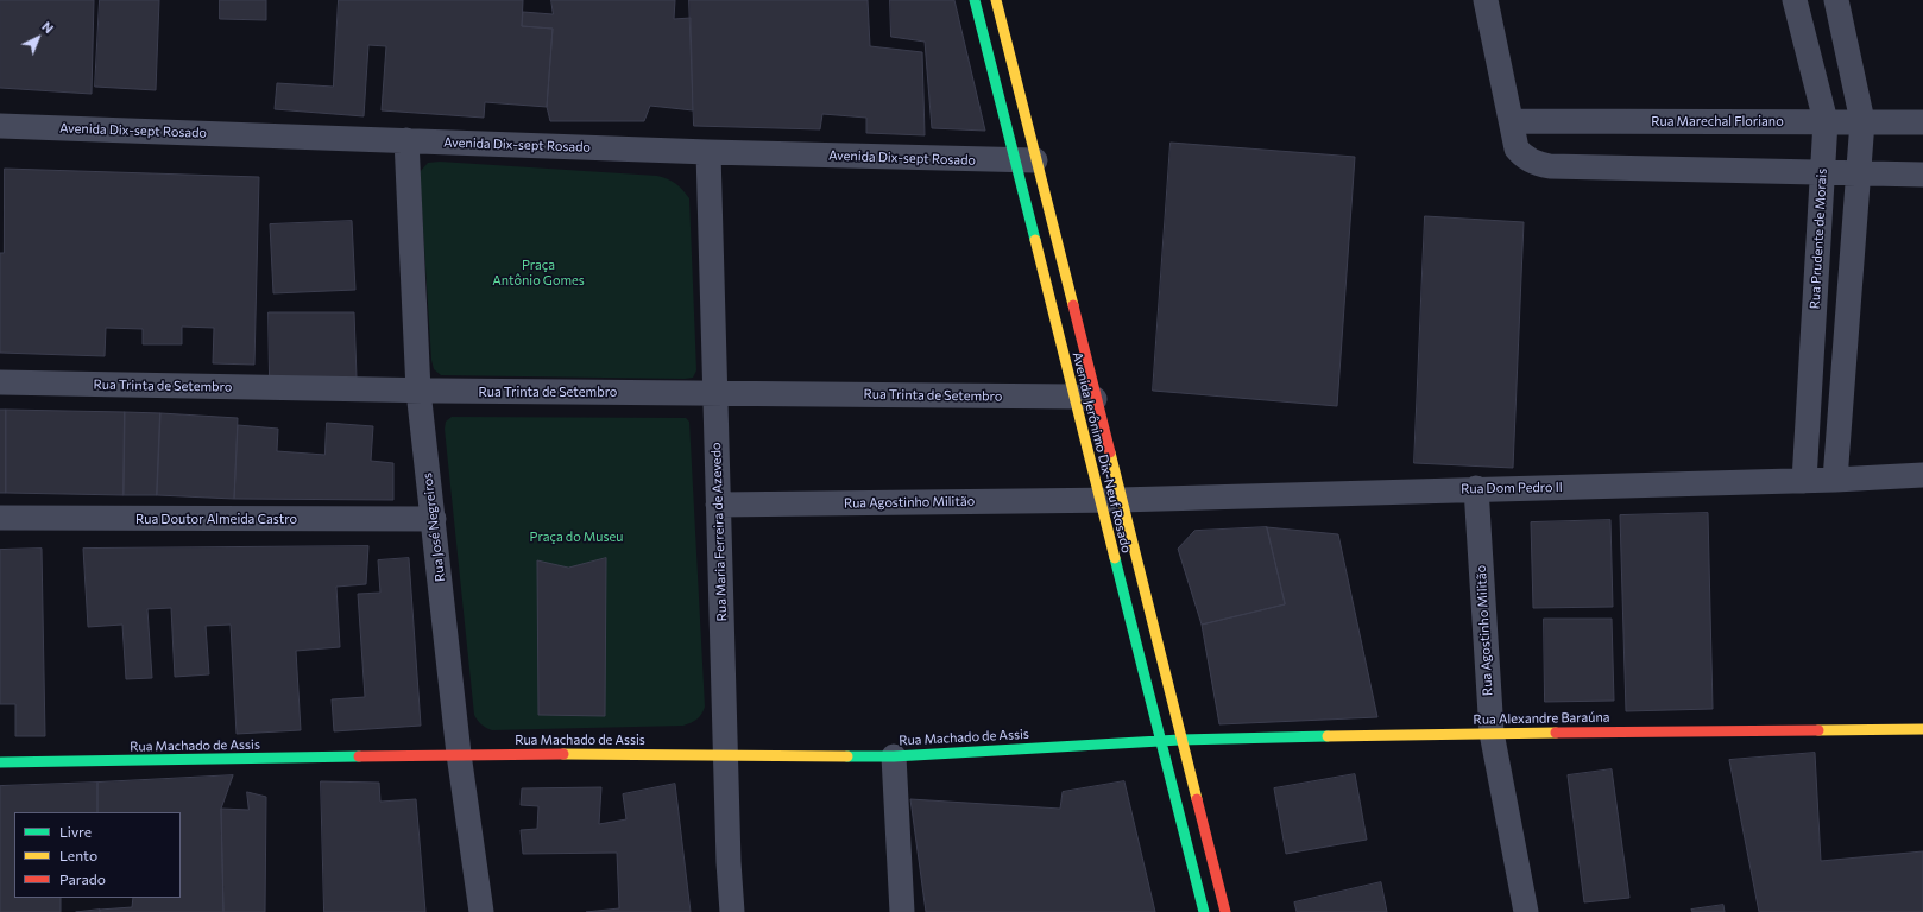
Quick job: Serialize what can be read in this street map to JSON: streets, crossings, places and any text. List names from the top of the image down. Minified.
{"streets":{"street":["Rua Marechal Floriano","Avenida Dix-sept Rosado","Rua Prudente de Morais","Rua Trinta de Setembro","Avenida Jerônimo Dix-Neuf Rosado","Rua Dom Pedro II","Rua Agostinho Militão","Rua Doutor Almeida Castro","Rua José Negreiros","Rua Maria Ferreira de Azevedo","Rua Alexandre Baraúna","Rua Machado de Assis"]},"crossings":[["Rua Marechal Floriano","Rua Prudente de Morais"],["Avenida Dix-sept Rosado","Avenida Jerônimo Dix-Neuf Rosado"],["Avenida Dix-sept Rosado","Rua José Negreiros"],["Avenida Dix-sept Rosado","Rua Maria Ferreira de Azevedo"],["Rua Prudente de Morais","Rua Dom Pedro II"],["Rua Trinta de Setembro","Avenida Jerônimo Dix-Neuf Rosado"],["Rua Trinta de Setembro","Rua José Negreiros"],["Rua Trinta de Setembro","Rua Maria Ferreira de Azevedo"],["Avenida Jerônimo Dix-Neuf Rosado","Rua Dom Pedro II"],["Avenida Jerônimo Dix-Neuf Rosado","Rua Agostinho Militão"],["Avenida Jerônimo Dix-Neuf Rosado","Rua Alexandre Baraúna"],["Avenida Jerônimo Dix-Neuf Rosado","Rua Machado de Assis"],["Rua Dom Pedro II","Rua Agostinho Militão"],["Rua Agostinho Militão","Rua Maria Ferreira de Azevedo"],["Rua Agostinho Militão","Rua Alexandre Baraúna"],["Rua Doutor Almeida Castro","Rua José Negreiros"],["Rua José Negreiros","Rua Machado de Assis"],["Rua Maria Ferreira de Azevedo","Rua Machado de Assis"],["Rua Alexandre Baraúna","Rua Machado de Assis"]],"parks":["Praça Antônio Gomes","Praça do Museu"],"legend":["Livre","Lento","Parado"],"north":"top right"}
